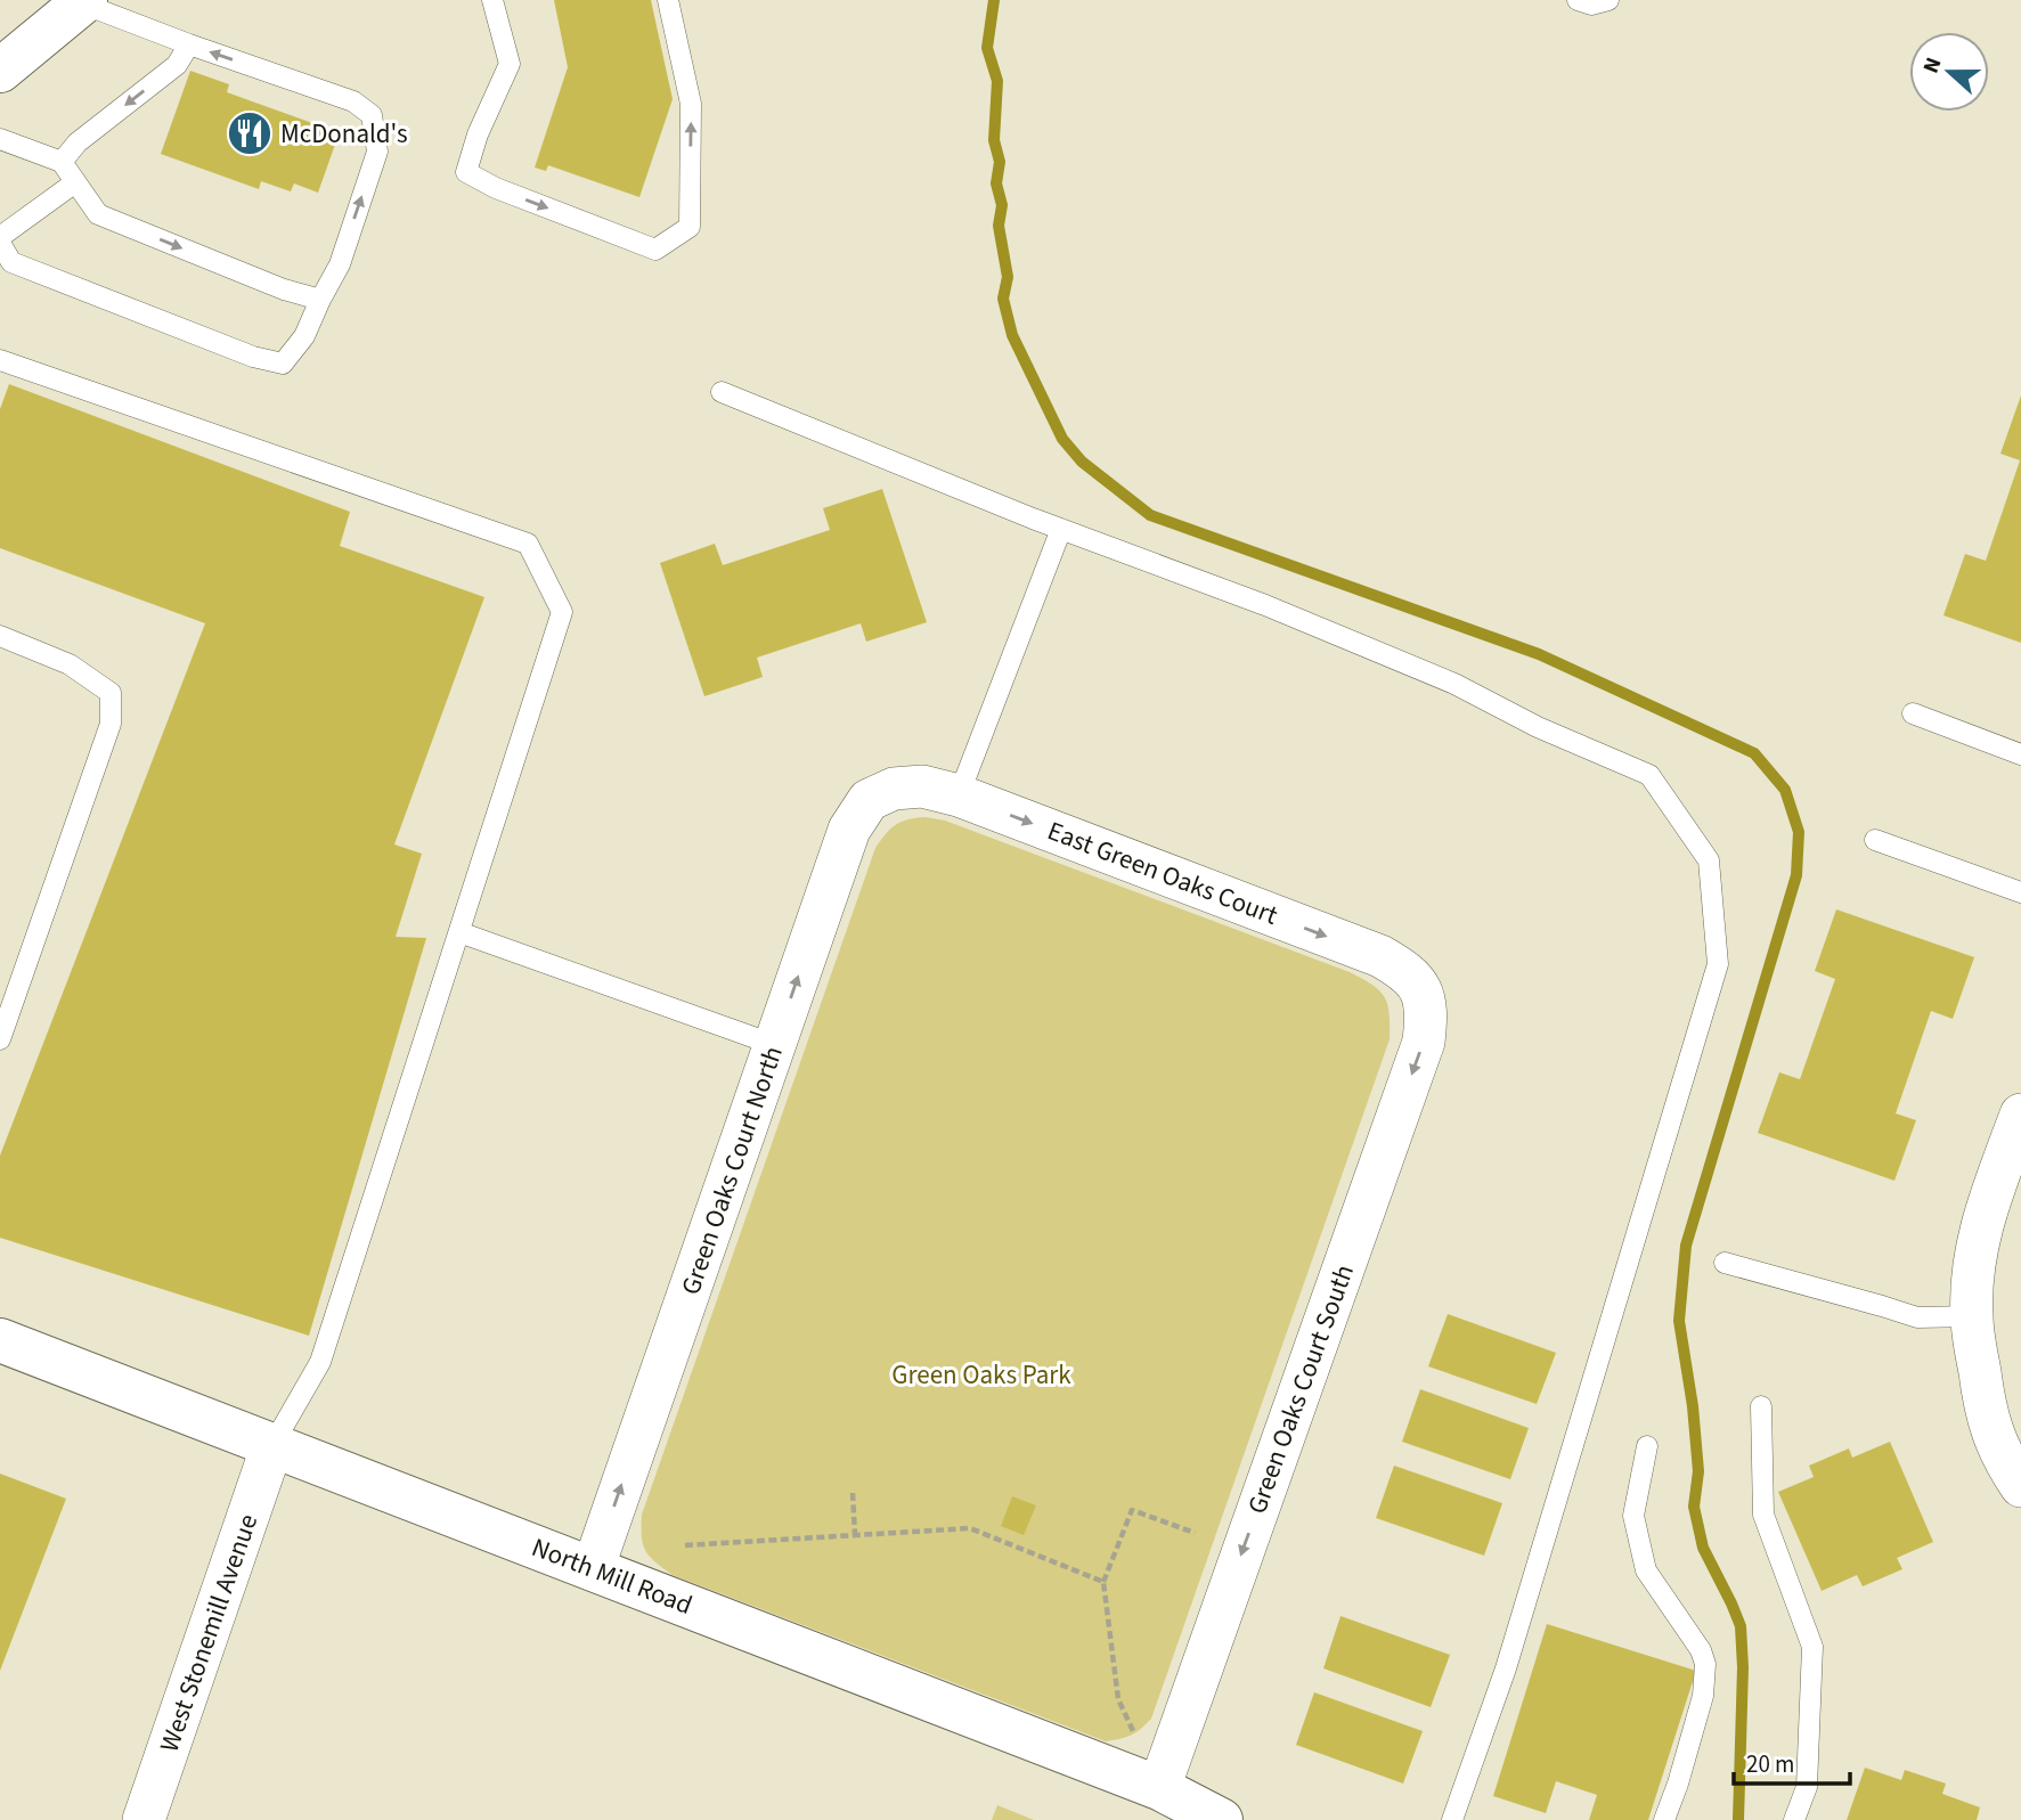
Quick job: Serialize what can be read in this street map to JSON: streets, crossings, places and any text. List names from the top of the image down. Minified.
{"streets":{"street":["East Green Oaks Court","Green Oaks Court North","Green Oaks Court South","North Mill Road","West Stonemill Avenue"]},"crossings":[["East Green Oaks Court","Green Oaks Court North"],["East Green Oaks Court","Green Oaks Court South"],["Green Oaks Court North","North Mill Road"],["Green Oaks Court South","North Mill Road"],["North Mill Road","West Stonemill Avenue"]],"one_way":["East Green Oaks Court","Green Oaks Court North","Green Oaks Court South"],"parks":["Green Oaks Park"],"places":{"restaurant":["McDonald's"]},"scale_bar":"20 m","north":"left"}
